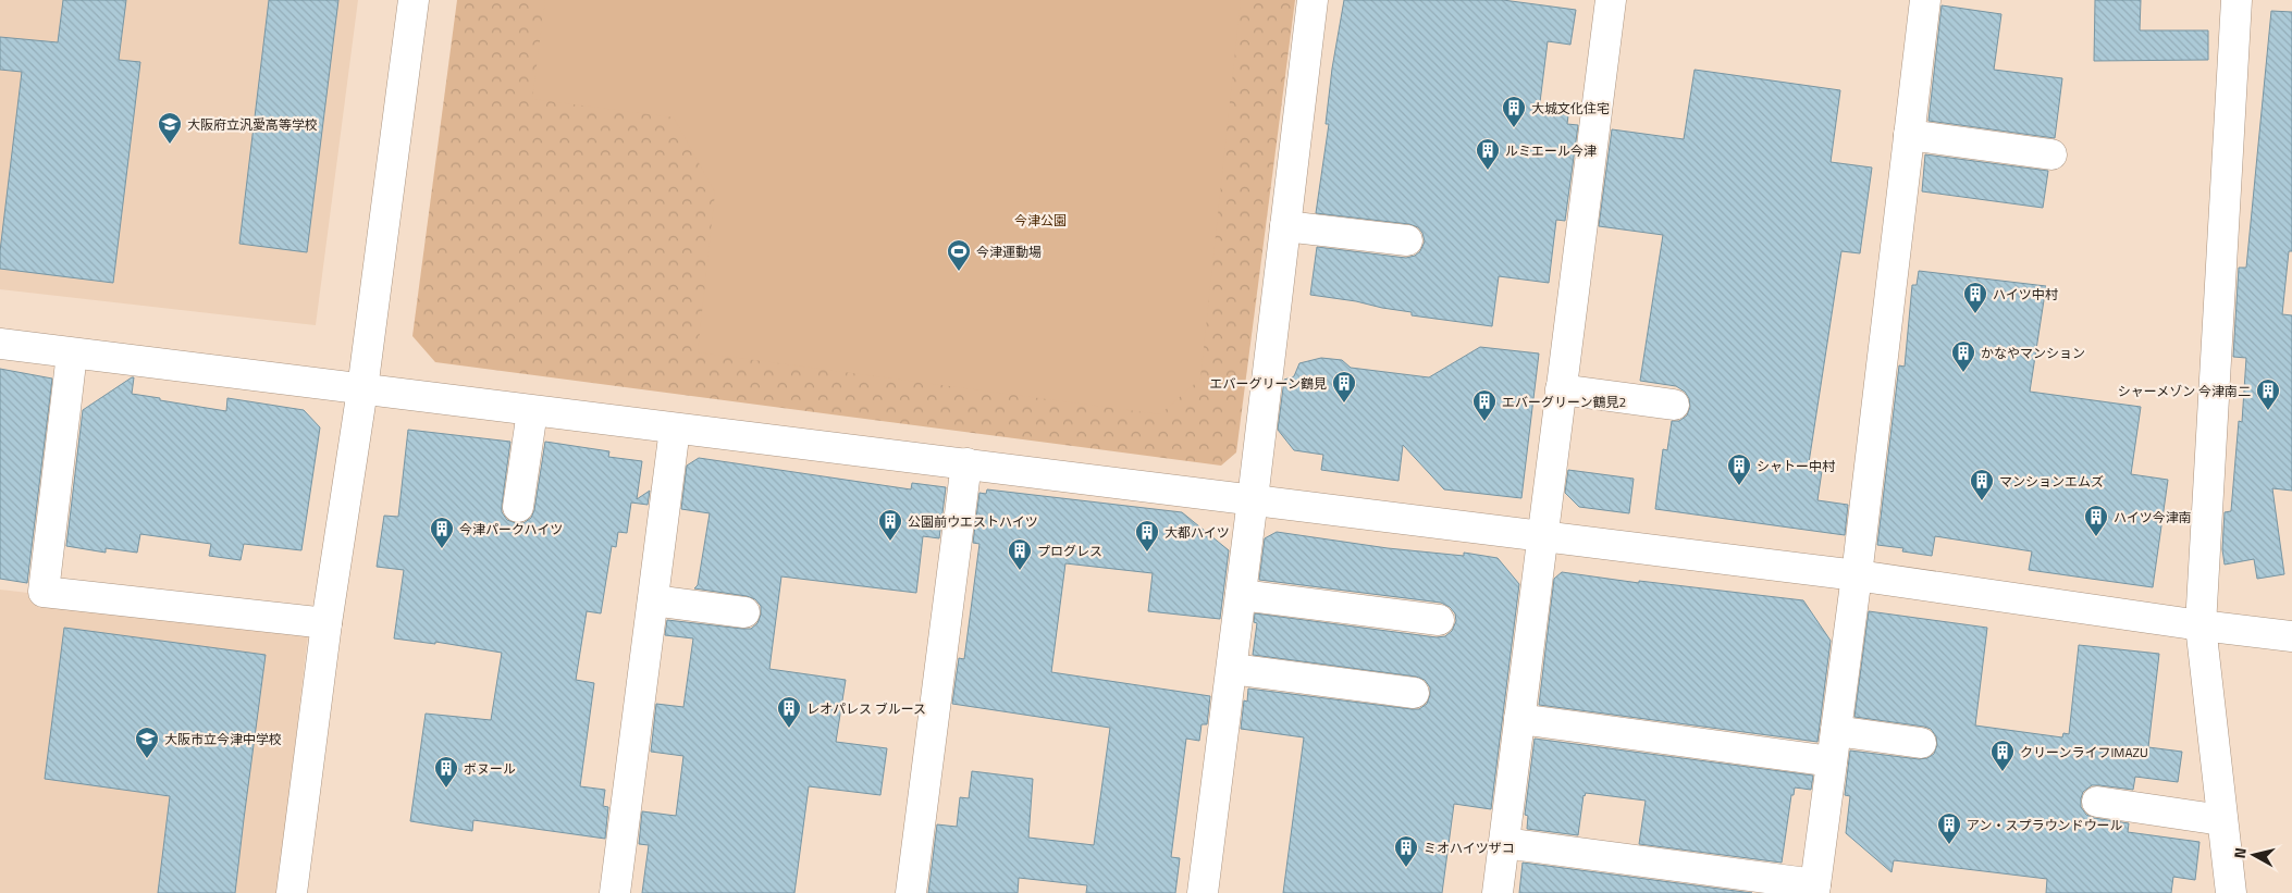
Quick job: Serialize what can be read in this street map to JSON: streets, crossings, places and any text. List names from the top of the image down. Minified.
{"parks":["今津公園"],"places":{"building":["大城文化住宅","ルミエール今津","ハイツ中村","かなやマンション","エバーグリーン鶴見","シャーメゾン 今津南二","エバーグリーン鶴見2","シャトー中村","マンションエムズ","ハイツ今津南","公園前ウエストハイツ","今津パークハイツ","大都ハイツ","プログレス","レオパレス ブルース","クリーンライフIMAZU","ボヌール","アン・スプラウンドウール","ミオハイツザコ"],"school or university":["大阪府立汎愛高等学校","大阪市立今津中学校"],"sports":["今津運動場"]},"north":"left"}
